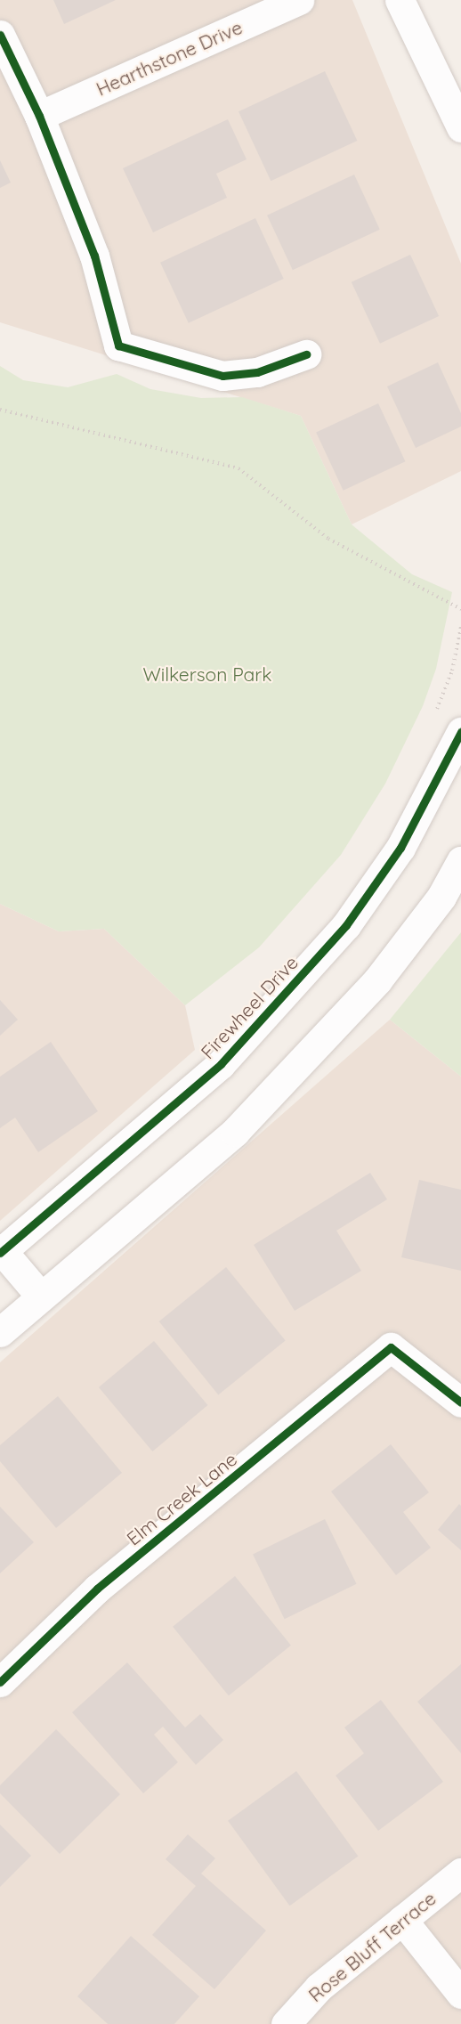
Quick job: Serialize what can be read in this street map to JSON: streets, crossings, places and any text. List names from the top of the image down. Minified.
{"streets":{"street":["Hearthstone Drive","Firewheel Drive","Elm Creek Lane","Rose Bluff Terrace"]},"parks":["Wilkerson Park"]}
